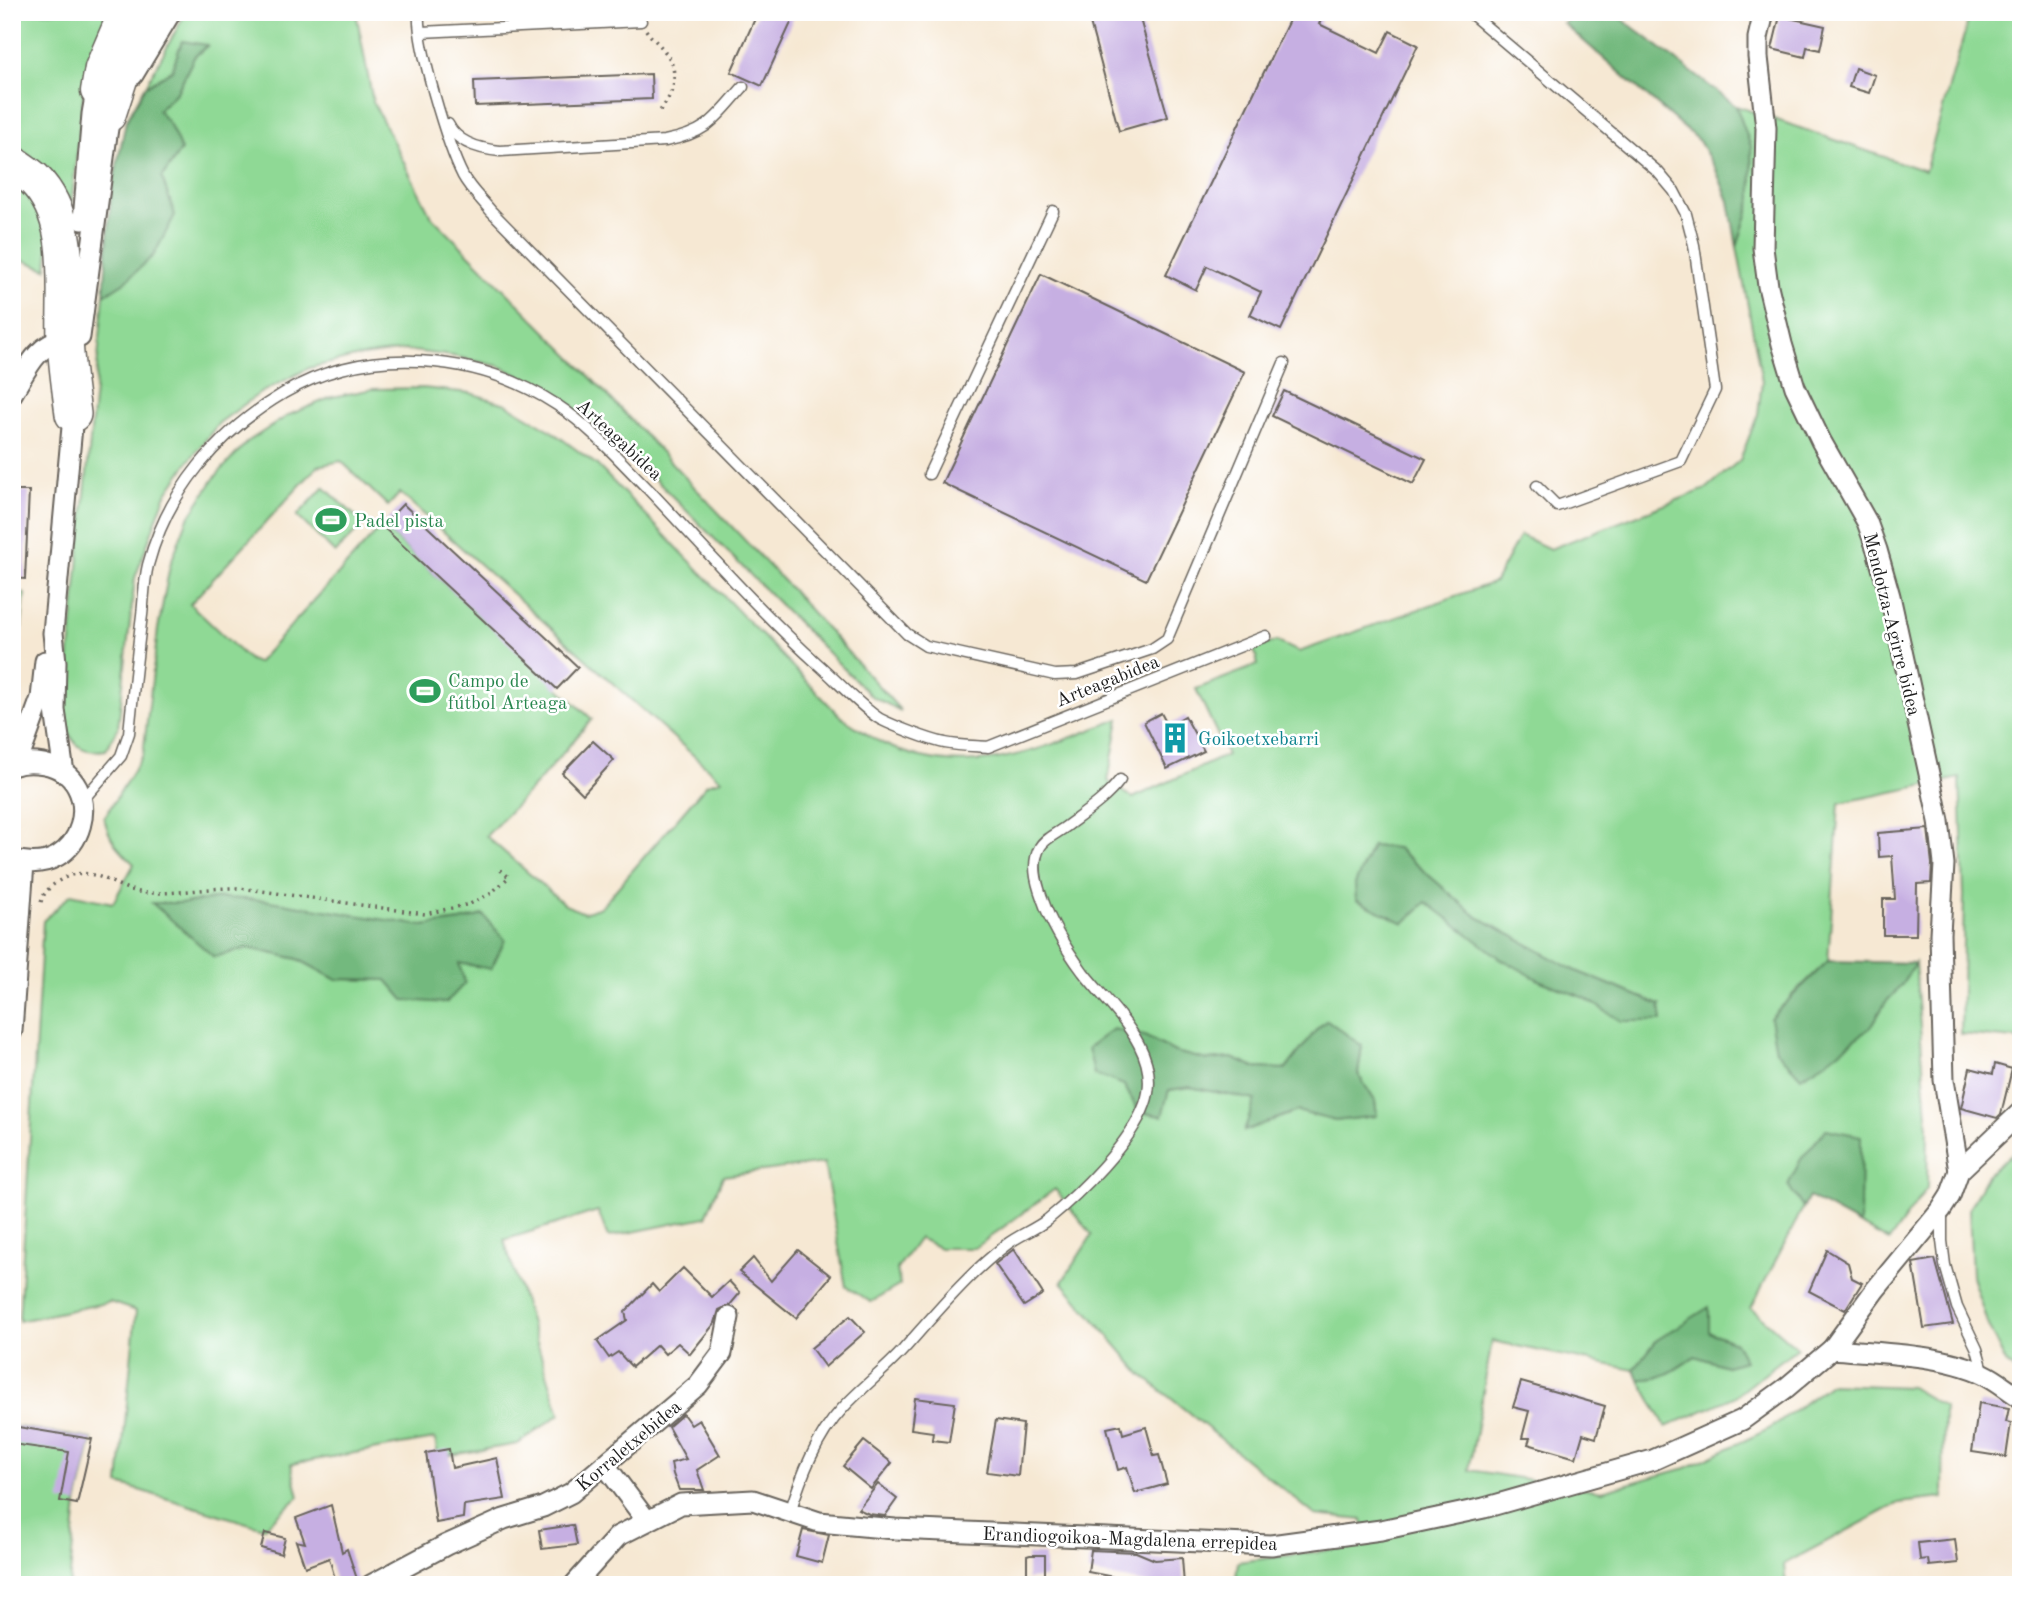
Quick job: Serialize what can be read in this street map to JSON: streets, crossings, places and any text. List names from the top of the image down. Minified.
{"streets":{"street":["Mendotza-Agirre bidea","Korraletxebidea","Erandiogoikoa-Magdalena errepidea"],"lane":["Arteagabidea"]},"crossings":[["Mendotza-Agirre bidea","Erandiogoikoa-Magdalena errepidea"]],"places":{"sports":["Padel pista","Campo de fútbol Arteaga"],"building":["Goikoetxebarri"]}}
